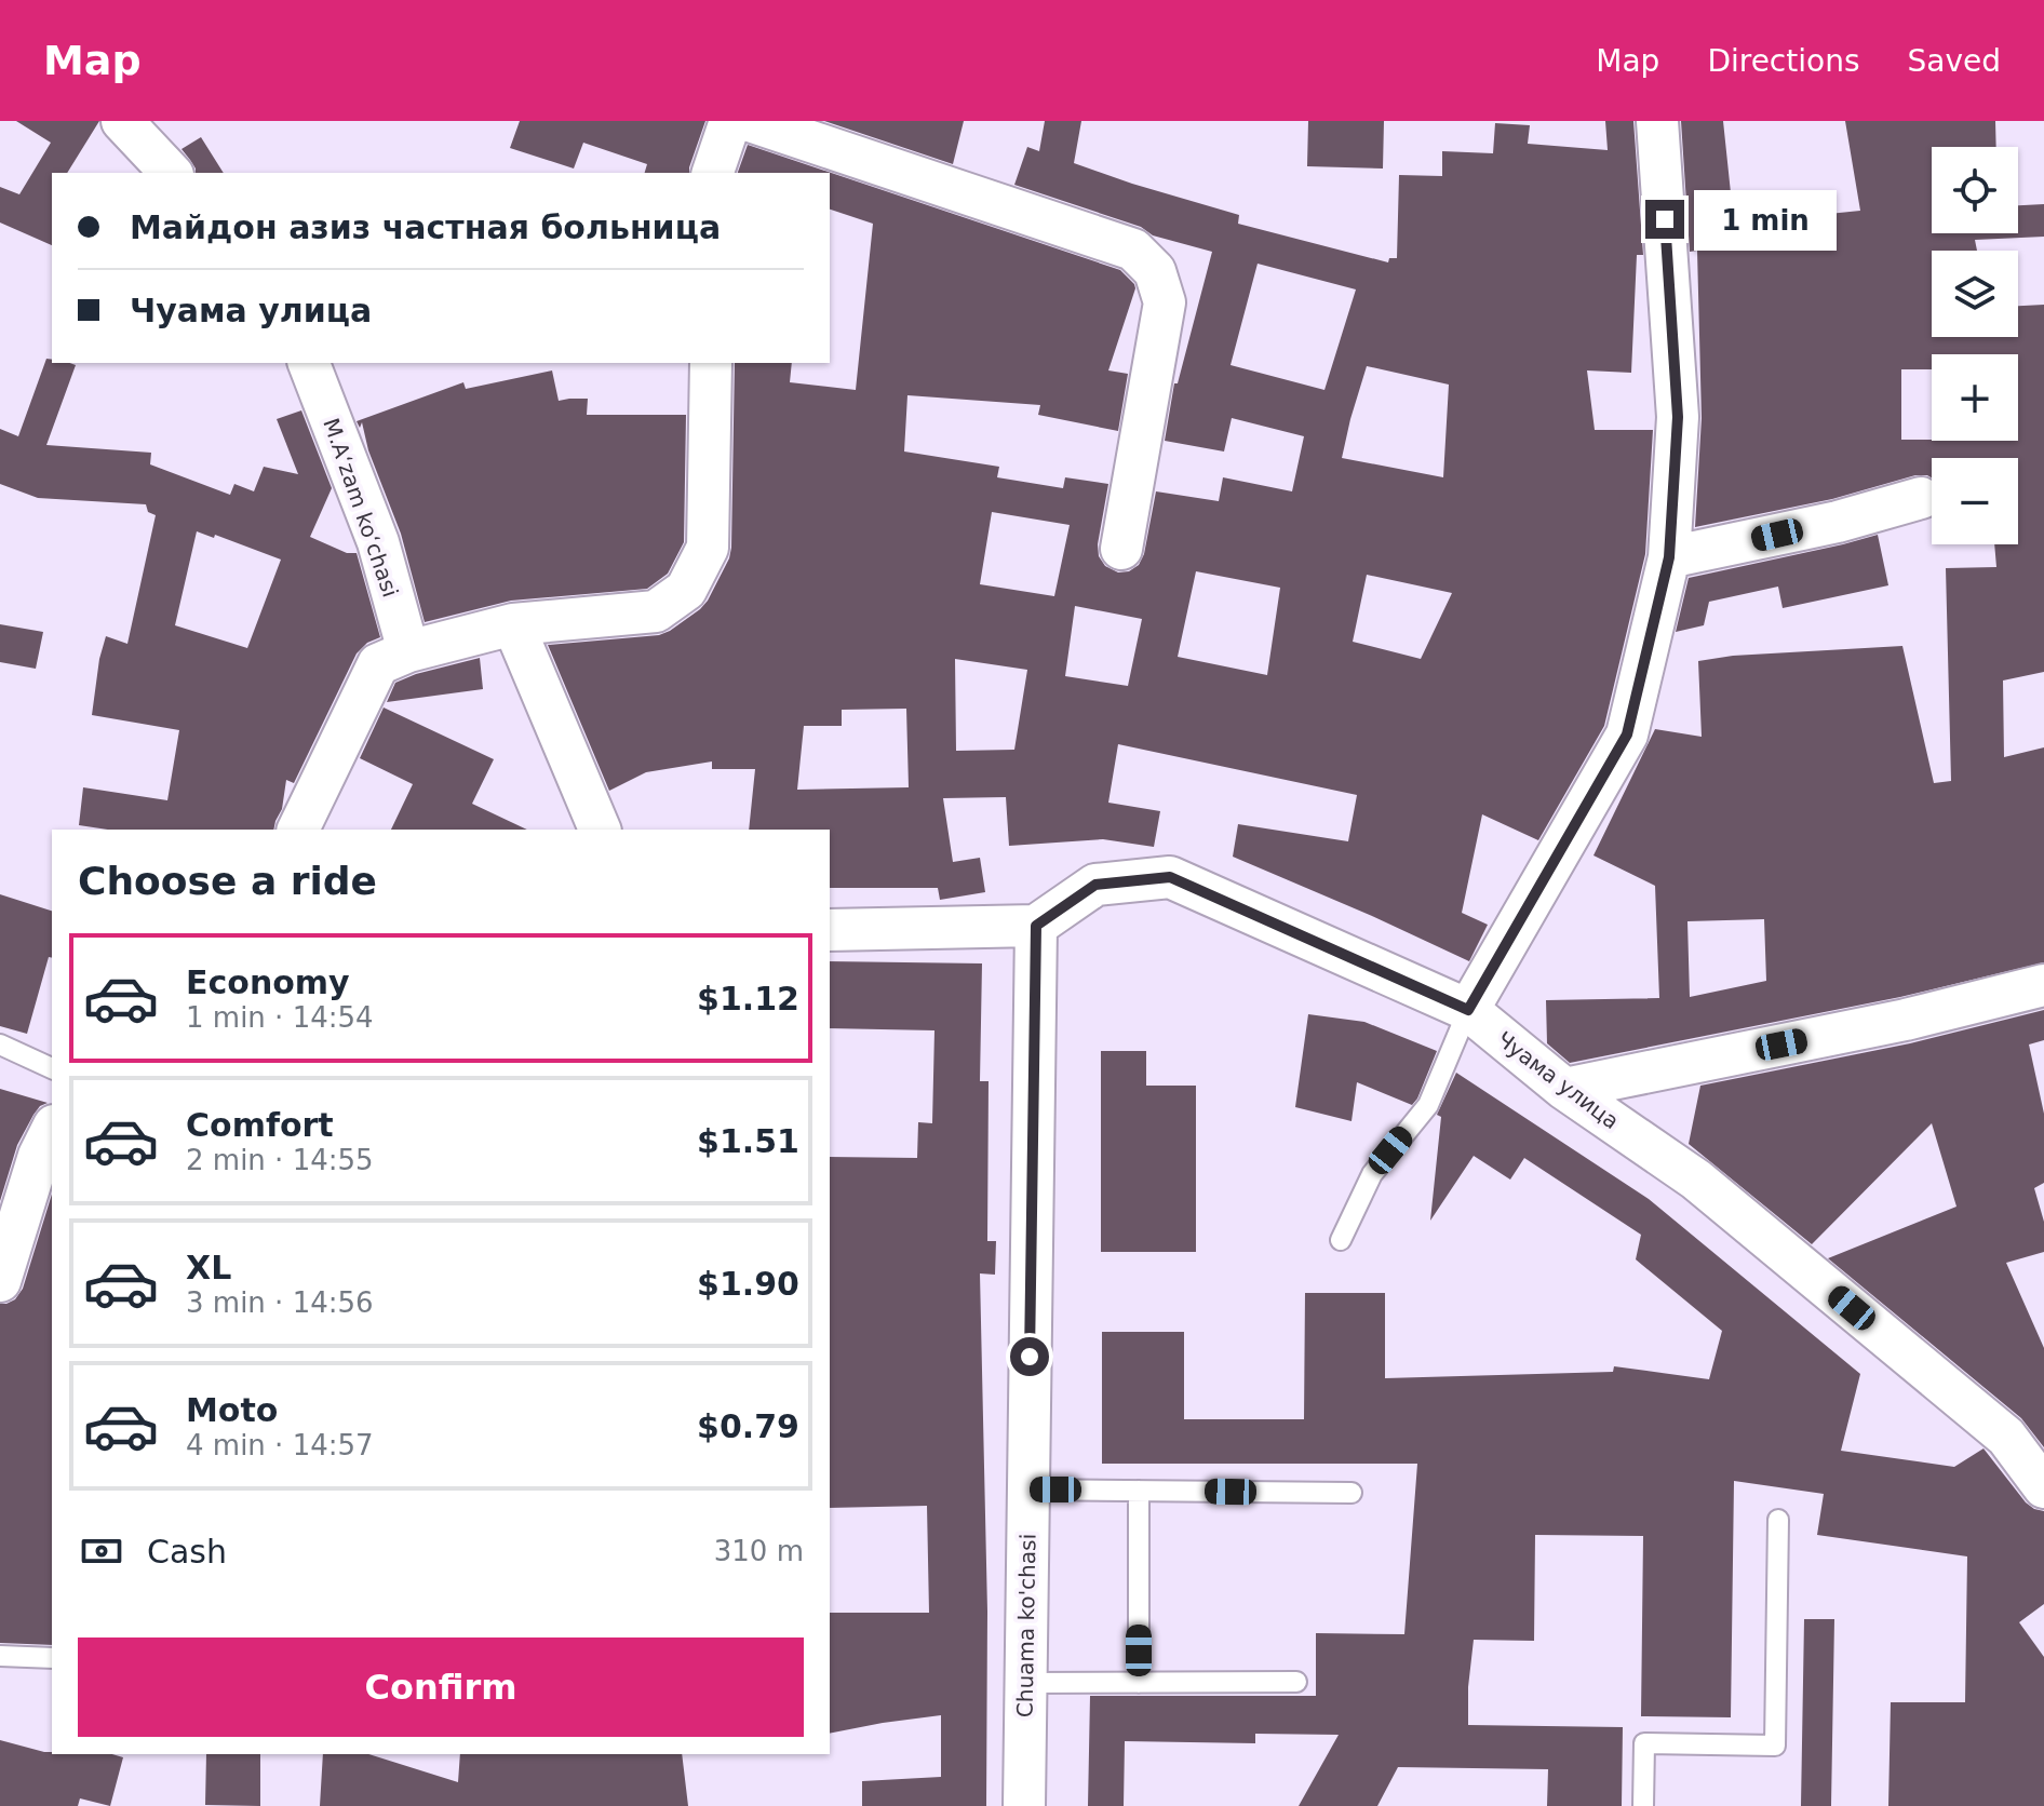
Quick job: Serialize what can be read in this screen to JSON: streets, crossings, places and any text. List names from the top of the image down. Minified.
{"streets":{"street":["M.Aʻzam koʻchasi","Чуама улица","Chuama ko'chasi"]},"crossings":[["Чуама улица","Chuama ko'chasi"]],"page":{"header":"Map","nav":["Map","Directions","Saved"],"map_buttons":["+","−"],"banner":["Майдон азиз частная больница","Чуама улица"],"bubble":"1 min","heading":"Choose a ride","list":[{"name":"Economy","note":"1 min · 14:54","value":"$1.12"},{"name":"Comfort","note":"2 min · 14:55","value":"$1.51"},{"name":"XL","note":"3 min · 14:56","value":"$1.90"},{"name":"Moto","note":"4 min · 14:57","value":"$0.79"}],"pay":["Cash","310 m"],"buttons":"Confirm"}}
